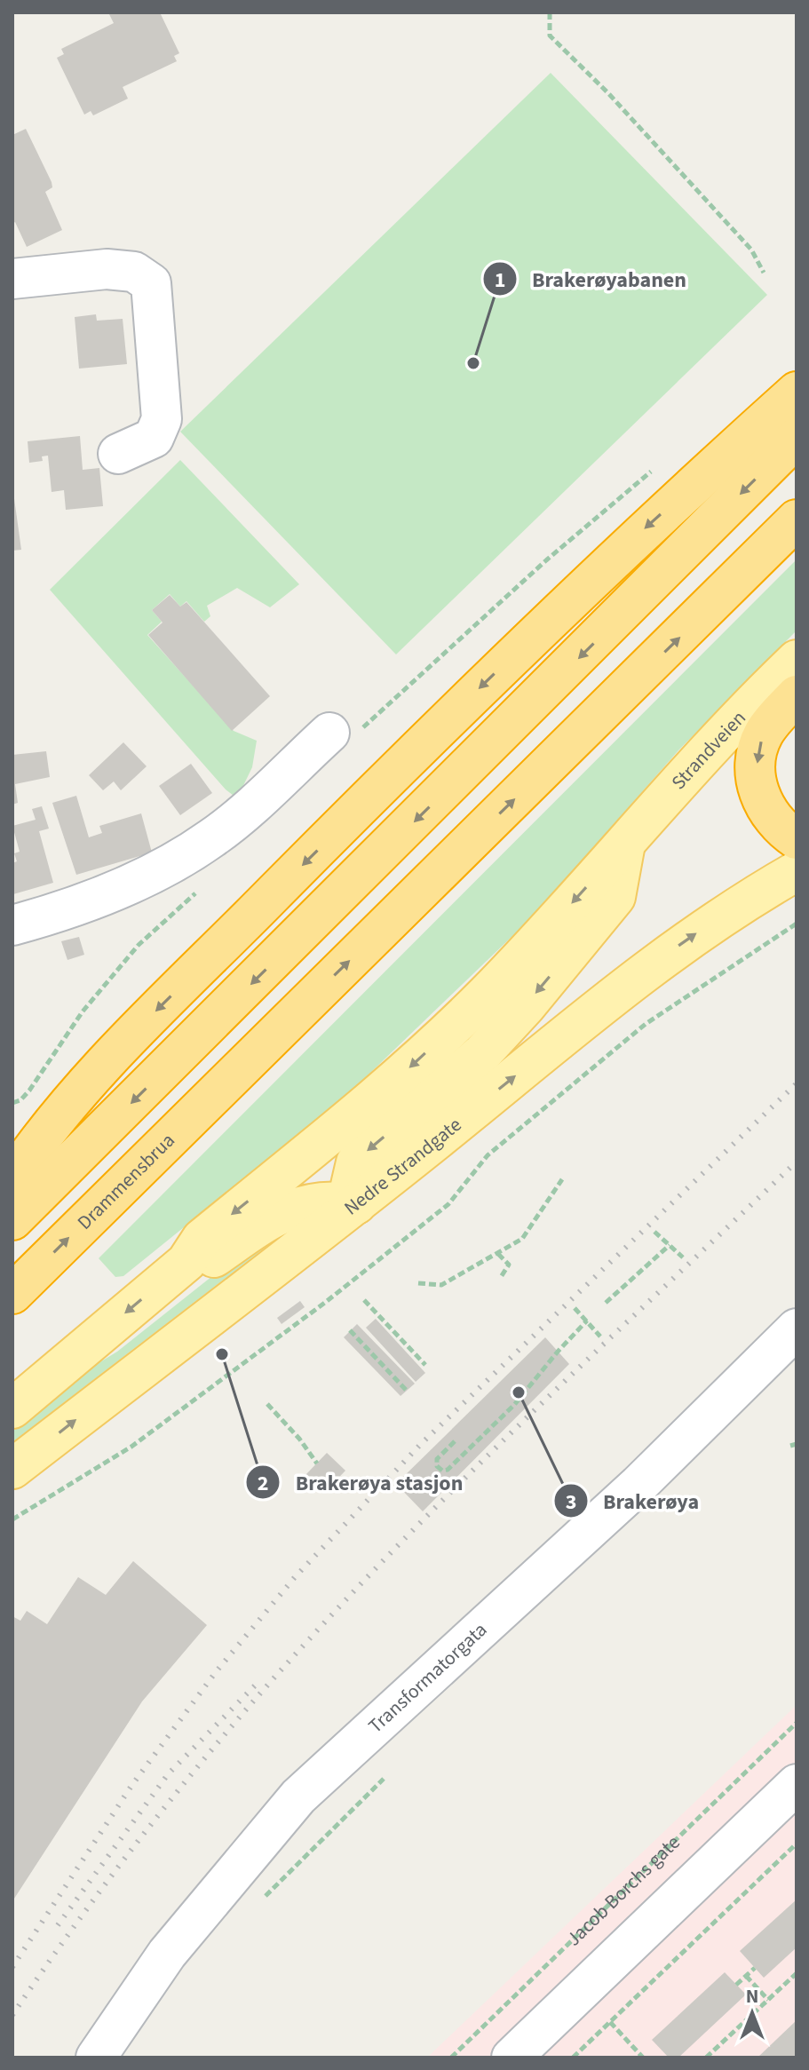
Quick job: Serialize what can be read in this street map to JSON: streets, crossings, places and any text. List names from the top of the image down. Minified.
{"streets":{"highway":["Drammensbrua"],"main road":["Strandveien","Nedre Strandgate"],"street":["Transformatorgata"],"path":["Jacob Borchs gate"]},"places":["Brakerøyabanen","Brakerøya stasjon","Brakerøya"],"north":"top"}
